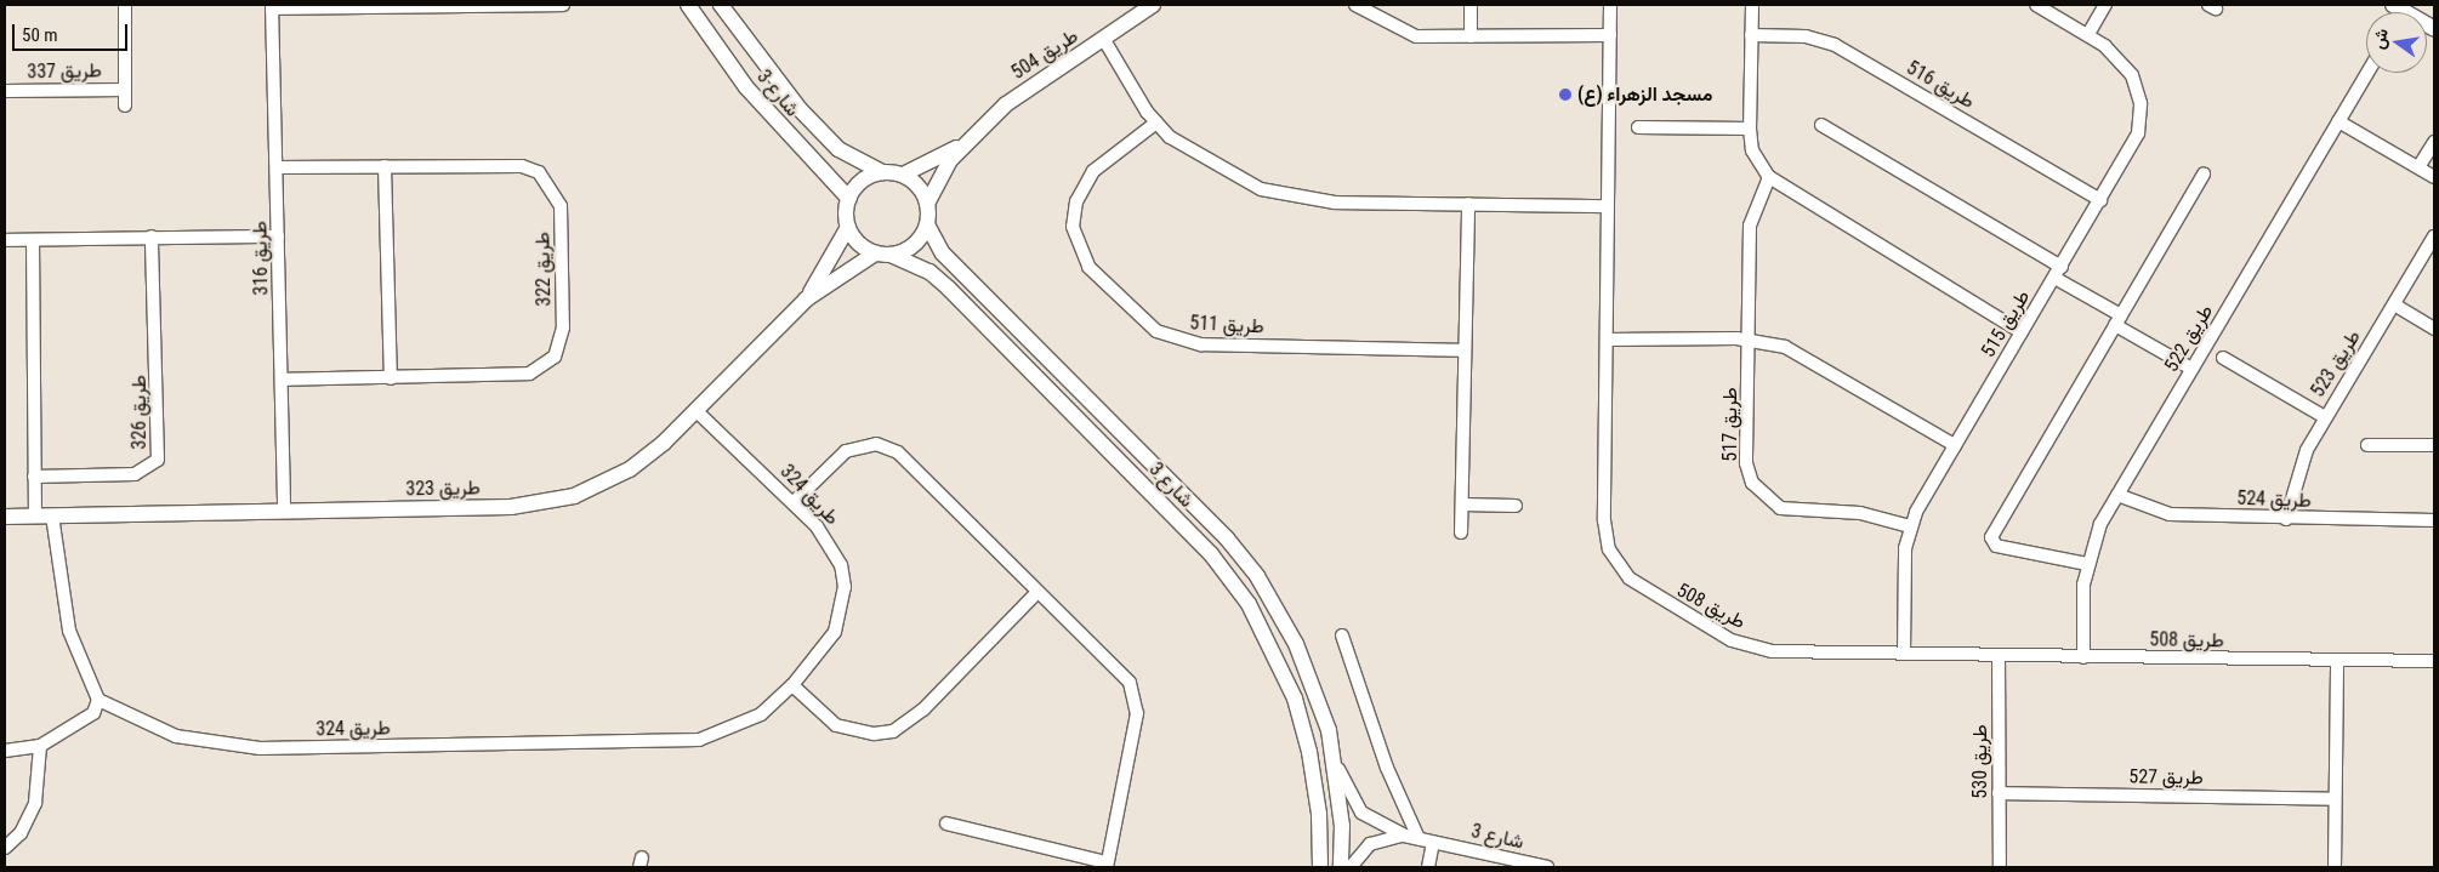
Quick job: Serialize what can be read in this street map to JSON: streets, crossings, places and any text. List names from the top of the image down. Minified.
{"streets":{"street":["طريق 504","طريق 337","طريق 516","شارع 3","طريق 316","طريق 322","طريق 515","طريق 511","طريق 522","طريق 523","طريق 326","طريق 517","طريق 323","طريق 324","طريق 524","طريق 508","طريق 530","طريق 527"]},"crossings":[["طريق 504","شارع 3"],["طريق 504","طريق 323"],["طريق 516","طريق 515"],["شارع 3","طريق 323"],["طريق 316","طريق 322"],["طريق 316","طريق 323"],["طريق 515","طريق 517"],["طريق 515","طريق 508"],["طريق 522","طريق 524"],["طريق 522","طريق 508"],["طريق 523","طريق 524"],["طريق 323","طريق 324"],["طريق 508","طريق 530"],["طريق 530","طريق 527"]],"places":["مسجد الزهراء (ع)"],"scale_bar":"50 m","north":"left"}
